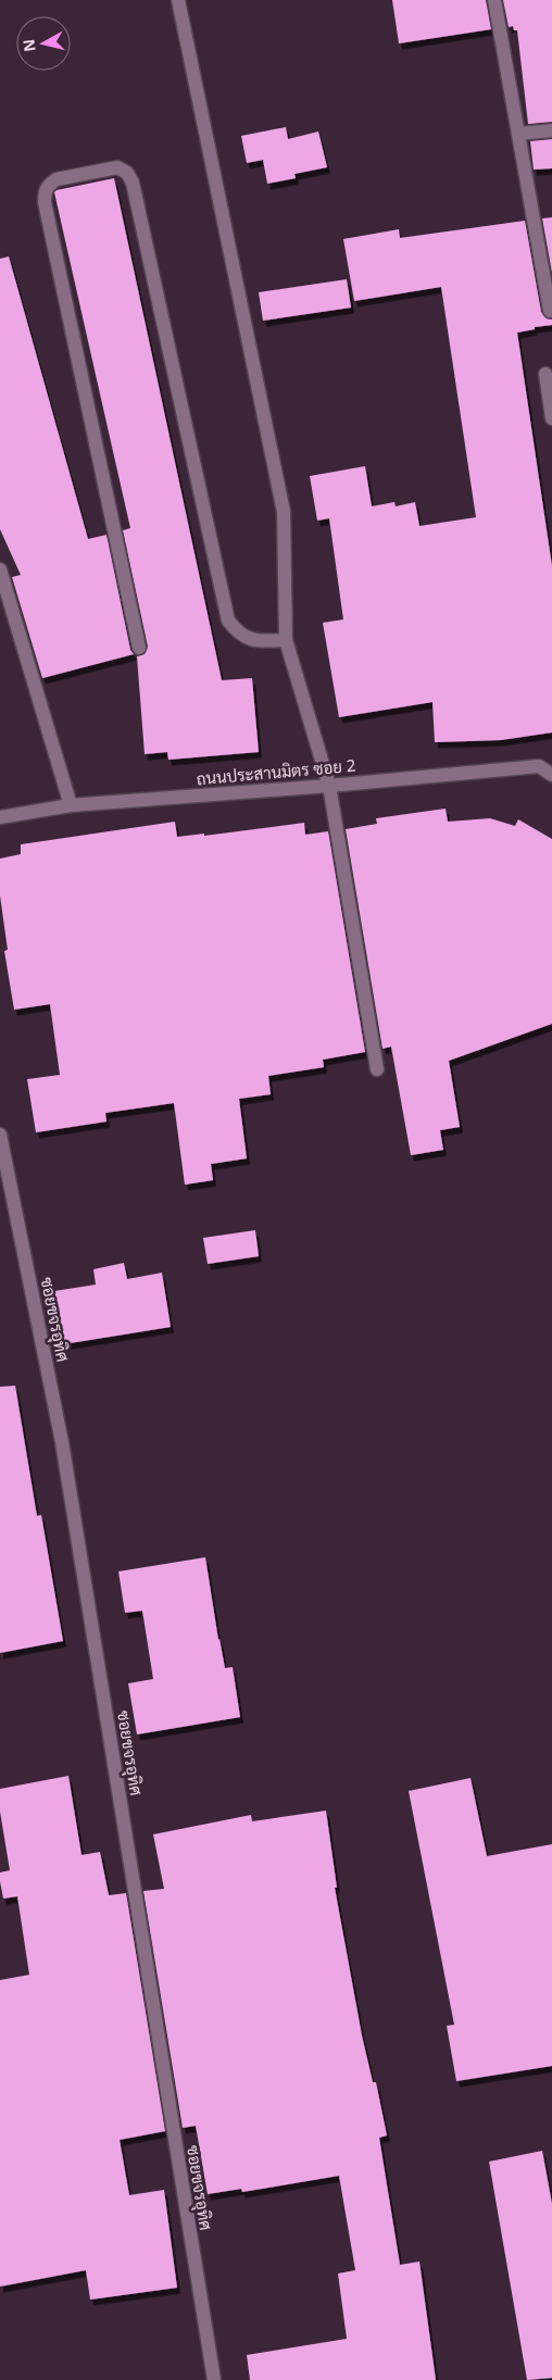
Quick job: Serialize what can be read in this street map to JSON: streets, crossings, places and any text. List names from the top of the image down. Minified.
{"streets":{"street":["ถนนประสานมิตร ซอย 2","ซอยขจรอุทิศ"]},"north":"left"}
